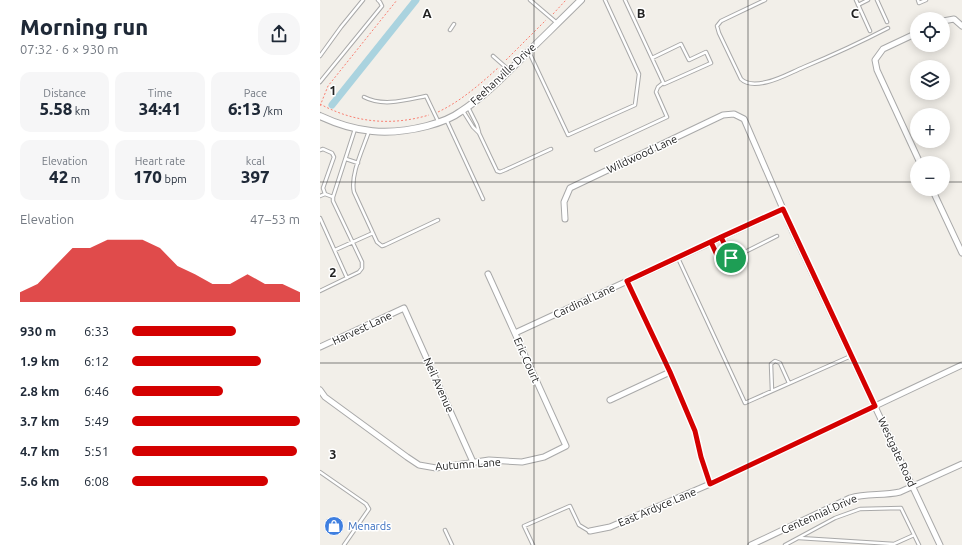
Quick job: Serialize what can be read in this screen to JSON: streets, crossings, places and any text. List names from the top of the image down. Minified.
{"streets":{"street":["Feehanville Drive","Wildwood Lane","Cardinal Lane","Harvest Lane","Eric Court","Neil Avenue","Westgate Road","Autumn Lane","East Ardyce Lane","Centennial Drive"]},"crossings":[["Wildwood Lane","Westgate Road"],["Cardinal Lane","Eric Court"],["Cardinal Lane","Westgate Road"],["Harvest Lane","Neil Avenue"],["Eric Court","Autumn Lane"],["Neil Avenue","Autumn Lane"],["Westgate Road","East Ardyce Lane"],["Westgate Road","Centennial Drive"]],"places":{"shop":["Menards"]},"page":{"heading":["Morning run","07:32 · 6 × 930 m"],"map_buttons":["+","−"],"stats":[["Distance","5.58 km"],["Time","34:41"],["Pace","6:13 /km"],["Elevation","42 m"],["Heart rate","170 bpm"],["kcal","397"]],"chart":["Elevation","47–53 m"],"list":[{"name":"930 m","note":"6:33"},{"name":"1.9 km","note":"6:12"},{"name":"2.8 km","note":"6:46"},{"name":"3.7 km","note":"5:49"},{"name":"4.7 km","note":"5:51"},{"name":"5.6 km","note":"6:08"}]},"grid":{"columns":["A","B","C"],"rows":["1","2","3"]}}
